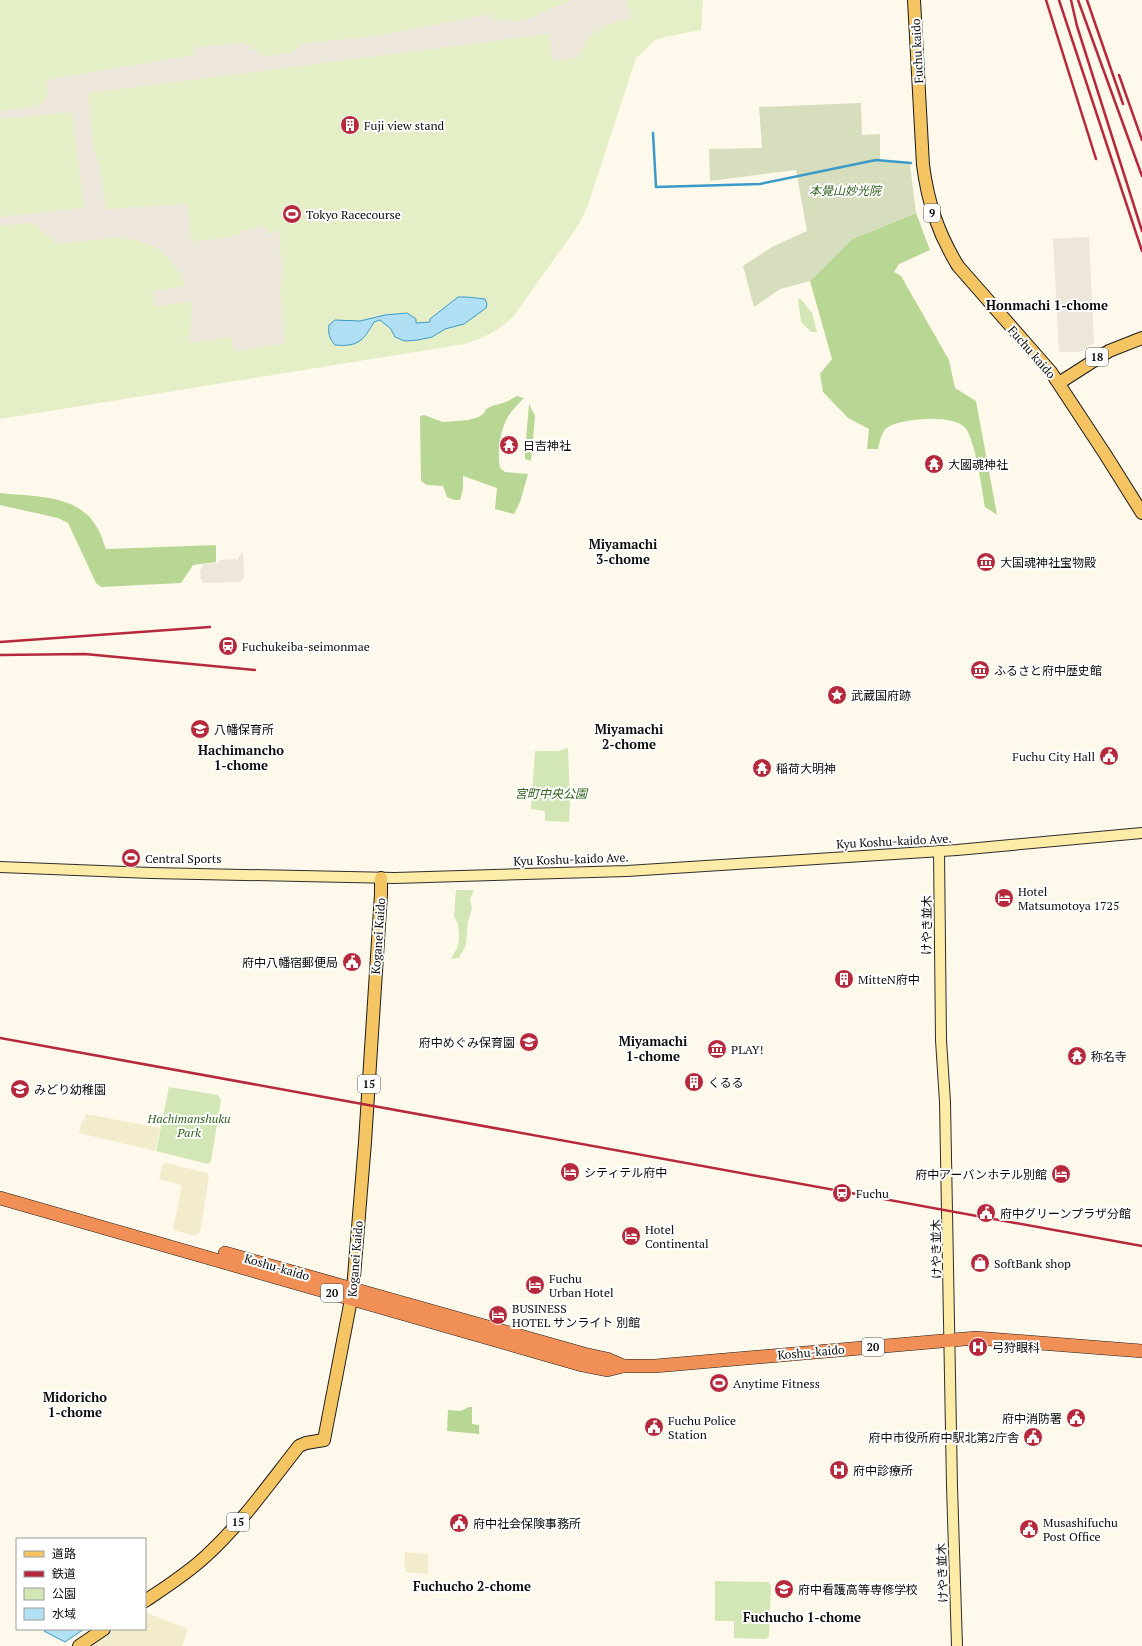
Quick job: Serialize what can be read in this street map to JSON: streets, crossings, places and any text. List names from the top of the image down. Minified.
{"streets":{"highway":["Koshu-kaido","20"],"main road":["Fuchu kaido","9","18","Kyu Koshu-kaido Ave.","けやき並木","Koganei Kaido","15"]},"crossings":[["Fuchu kaido","18"],["Kyu Koshu-kaido Ave.","けやき並木"],["Kyu Koshu-kaido Ave.","Koganei Kaido"],["けやき並木","Koshu-kaido"],["Koganei Kaido","Koshu-kaido"]],"districts":["Honmachi 1-chome","Miyamachi 3-chome","Miyamachi 2-chome","Hachimancho 1-chome","Miyamachi 1-chome","Midoricho 1-chome","Fuchucho 2-chome","Fuchucho 1-chome"],"parks":["本覺山妙光院","宮町中央公園","Hachimanshuku Park"],"places":{"building":["Fuji view stand","MitteN府中","くるる"],"sports":["Tokyo Racecourse","Central Sports","Anytime Fitness"],"temple":["日吉神社","大國魂神社","稲荷大明神","称名寺"],"museum":["大国魂神社宝物殿","ふるさと府中歴史館","PLAY!"],"station":["Fuchukeiba-seimonmae","Fuchu"],"place":["武蔵国府跡"],"school or university":["八幡保育所","府中めぐみ保育園","みどり幼稚園","府中看護高等専修学校"],"public building":["Fuchu City Hall","府中八幡宿郵便局","府中グリーンプラザ分館","府中消防署","Fuchu Police Station","府中市役所府中駅北第2庁舎","府中社会保険事務所","Musashifuchu Post Office"],"hotel":["Hotel Matsumotoya 1725","シティテル府中","府中アーバンホテル別館","Hotel Continental","Fuchu Urban Hotel","BUSINESS HOTEL サンライト 別館"],"shop":["SoftBank shop"],"hospital":["弓狩眼科","府中診療所"]},"legend":["道路","鉄道","公園","水域"]}
